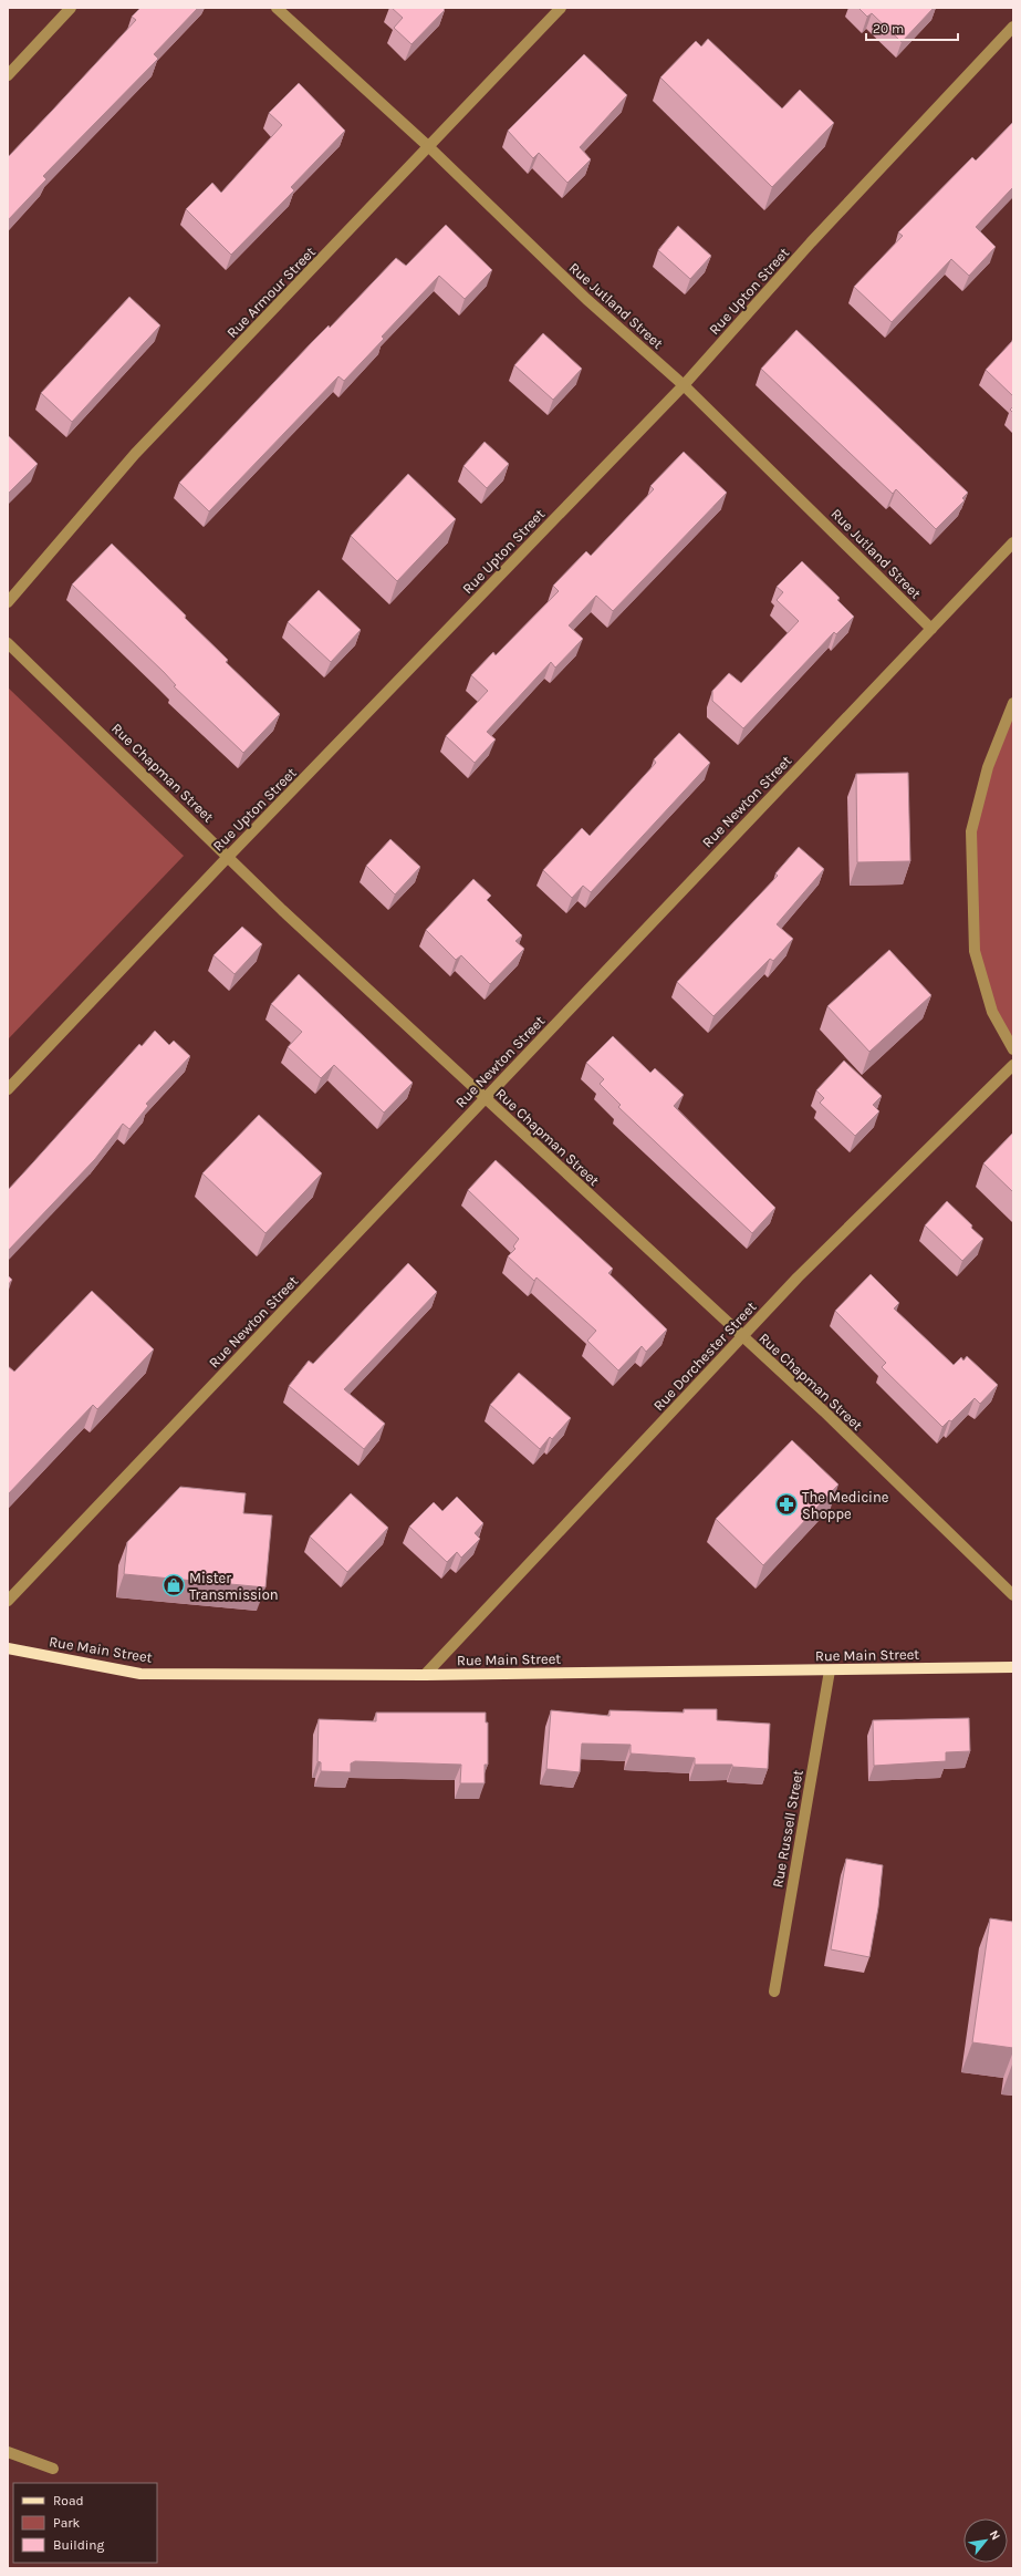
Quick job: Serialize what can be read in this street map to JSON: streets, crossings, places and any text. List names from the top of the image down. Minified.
{"streets":{"main road":["Rue Main Street"],"street":["Rue Upton Street","Rue Armour Street","Rue Jutland Street","Rue Chapman Street","Rue Newton Street","Rue Dorchester Street","Rue Russell Street"]},"crossings":[["Rue Upton Street","Rue Jutland Street"],["Rue Upton Street","Rue Chapman Street"],["Rue Armour Street","Rue Jutland Street"],["Rue Jutland Street","Rue Newton Street"],["Rue Chapman Street","Rue Newton Street"],["Rue Chapman Street","Rue Dorchester Street"],["Rue Dorchester Street","Rue Main Street"],["Rue Main Street","Rue Russell Street"]],"places":{"pharmacy":["The Medicine Shoppe"],"shop":["Mister Transmission"]},"legend":["Road","Park","Building"],"scale_bar":"20 m","north":"top right"}
